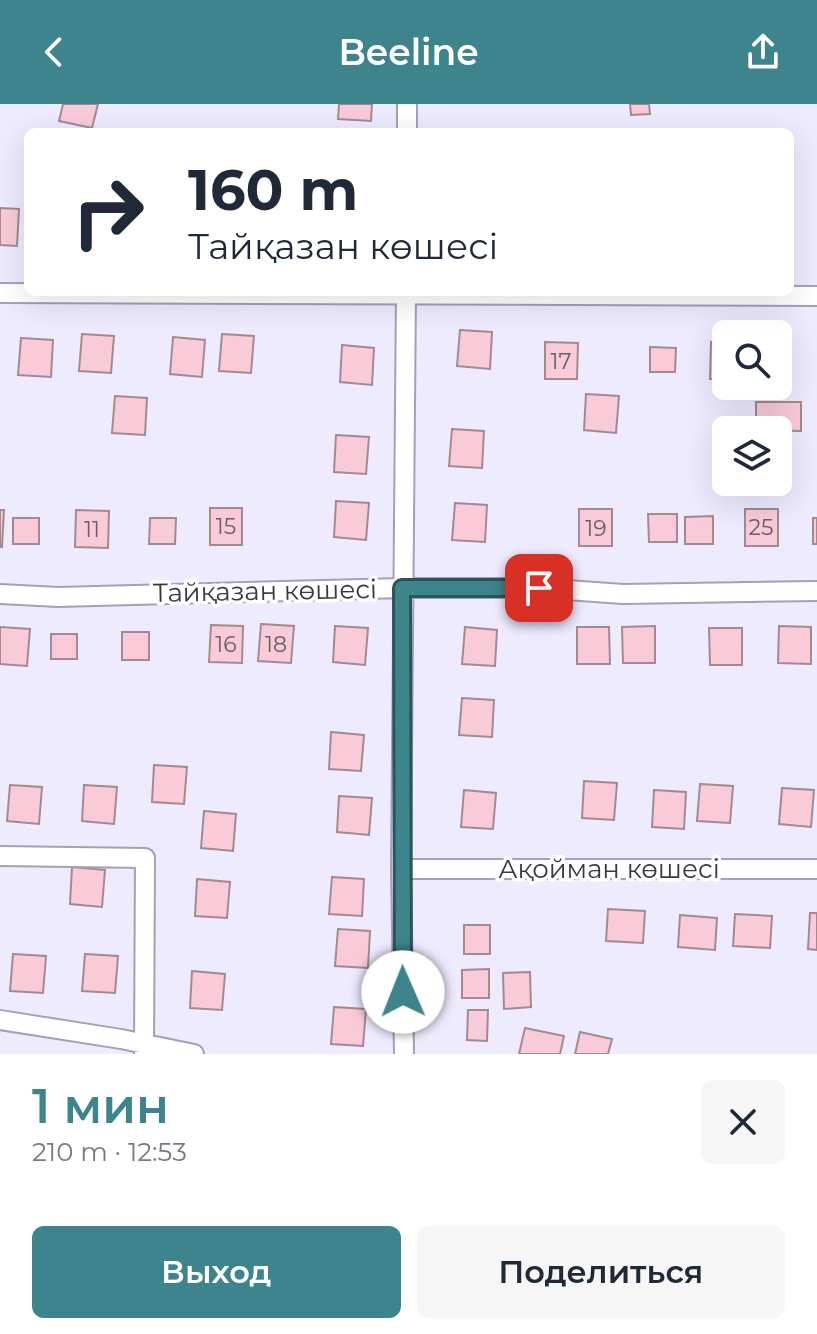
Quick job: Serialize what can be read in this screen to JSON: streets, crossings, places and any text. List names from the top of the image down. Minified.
{"streets":{"street":["Тайқазан көшесі","Ақойман көшесі"]},"house_numbers":["17","15","25","19","11","16","18"],"page":{"header":"Beeline","turn":["160 m","Тайқазан көшесі"],"heading":["1 мин","210 m · 12:53"],"buttons":["Выход","Поделиться"]}}
